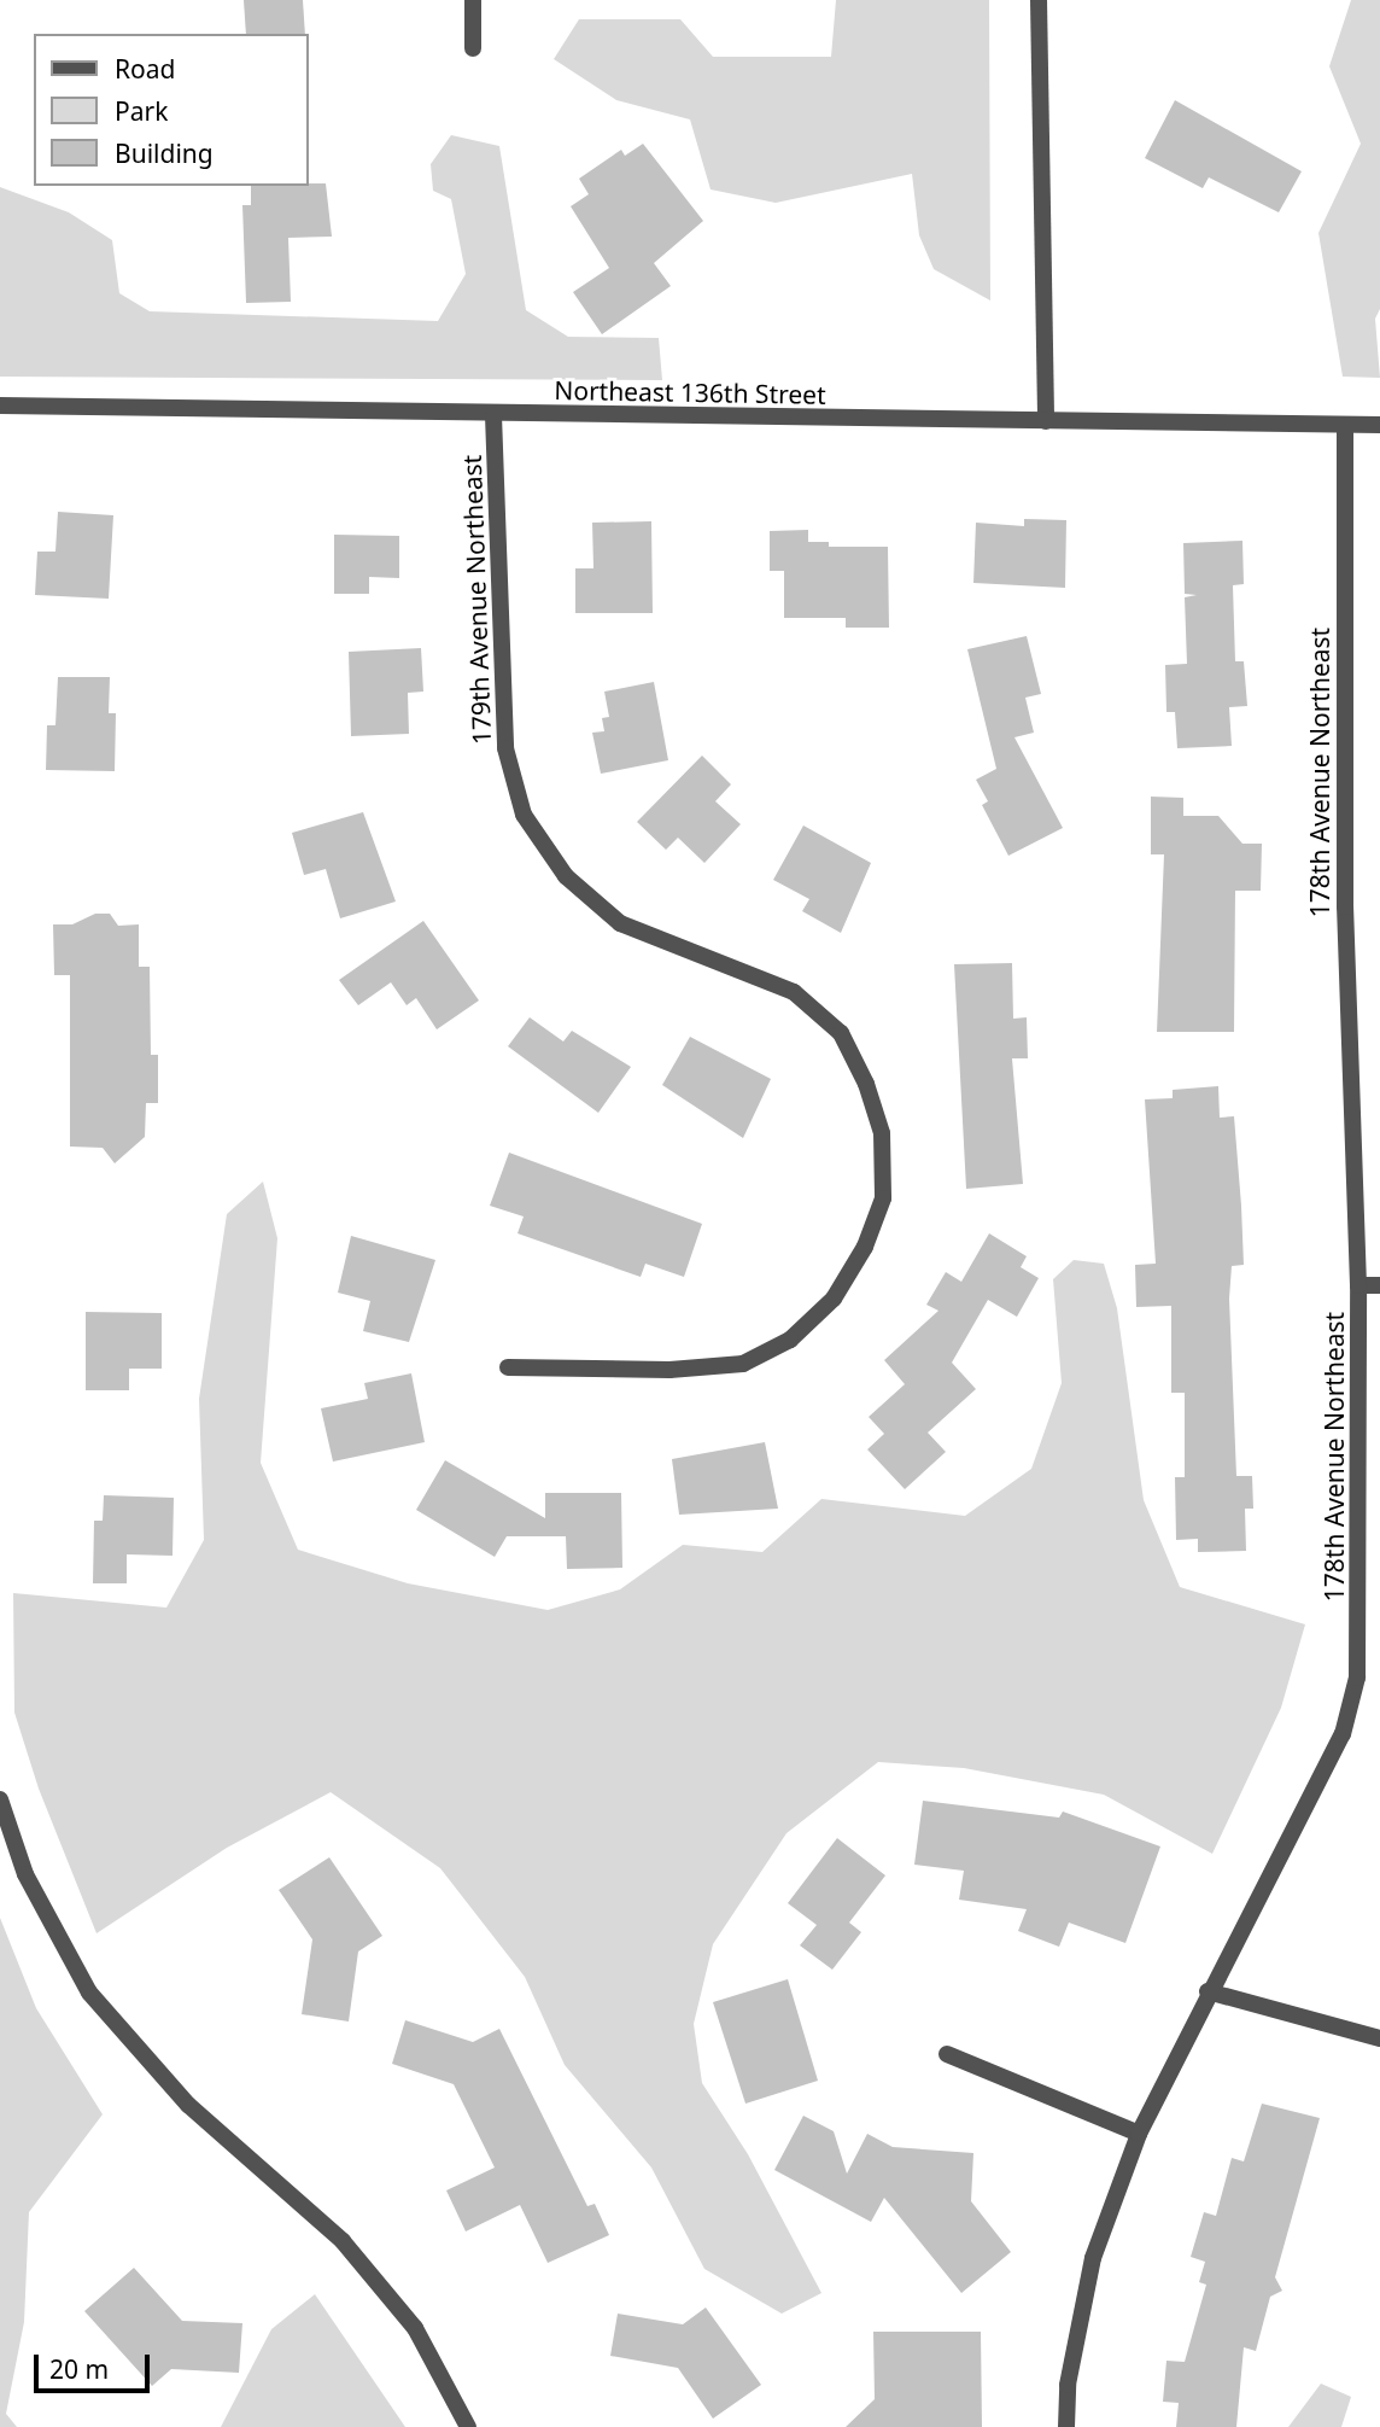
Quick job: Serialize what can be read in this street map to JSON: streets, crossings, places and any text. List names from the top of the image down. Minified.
{"streets":{"street":["Northeast 136th Street","179th Avenue Northeast","178th Avenue Northeast"]},"crossings":[["Northeast 136th Street","179th Avenue Northeast"],["Northeast 136th Street","178th Avenue Northeast"]],"legend":["Road","Park","Building"],"scale_bar":"20 m"}
